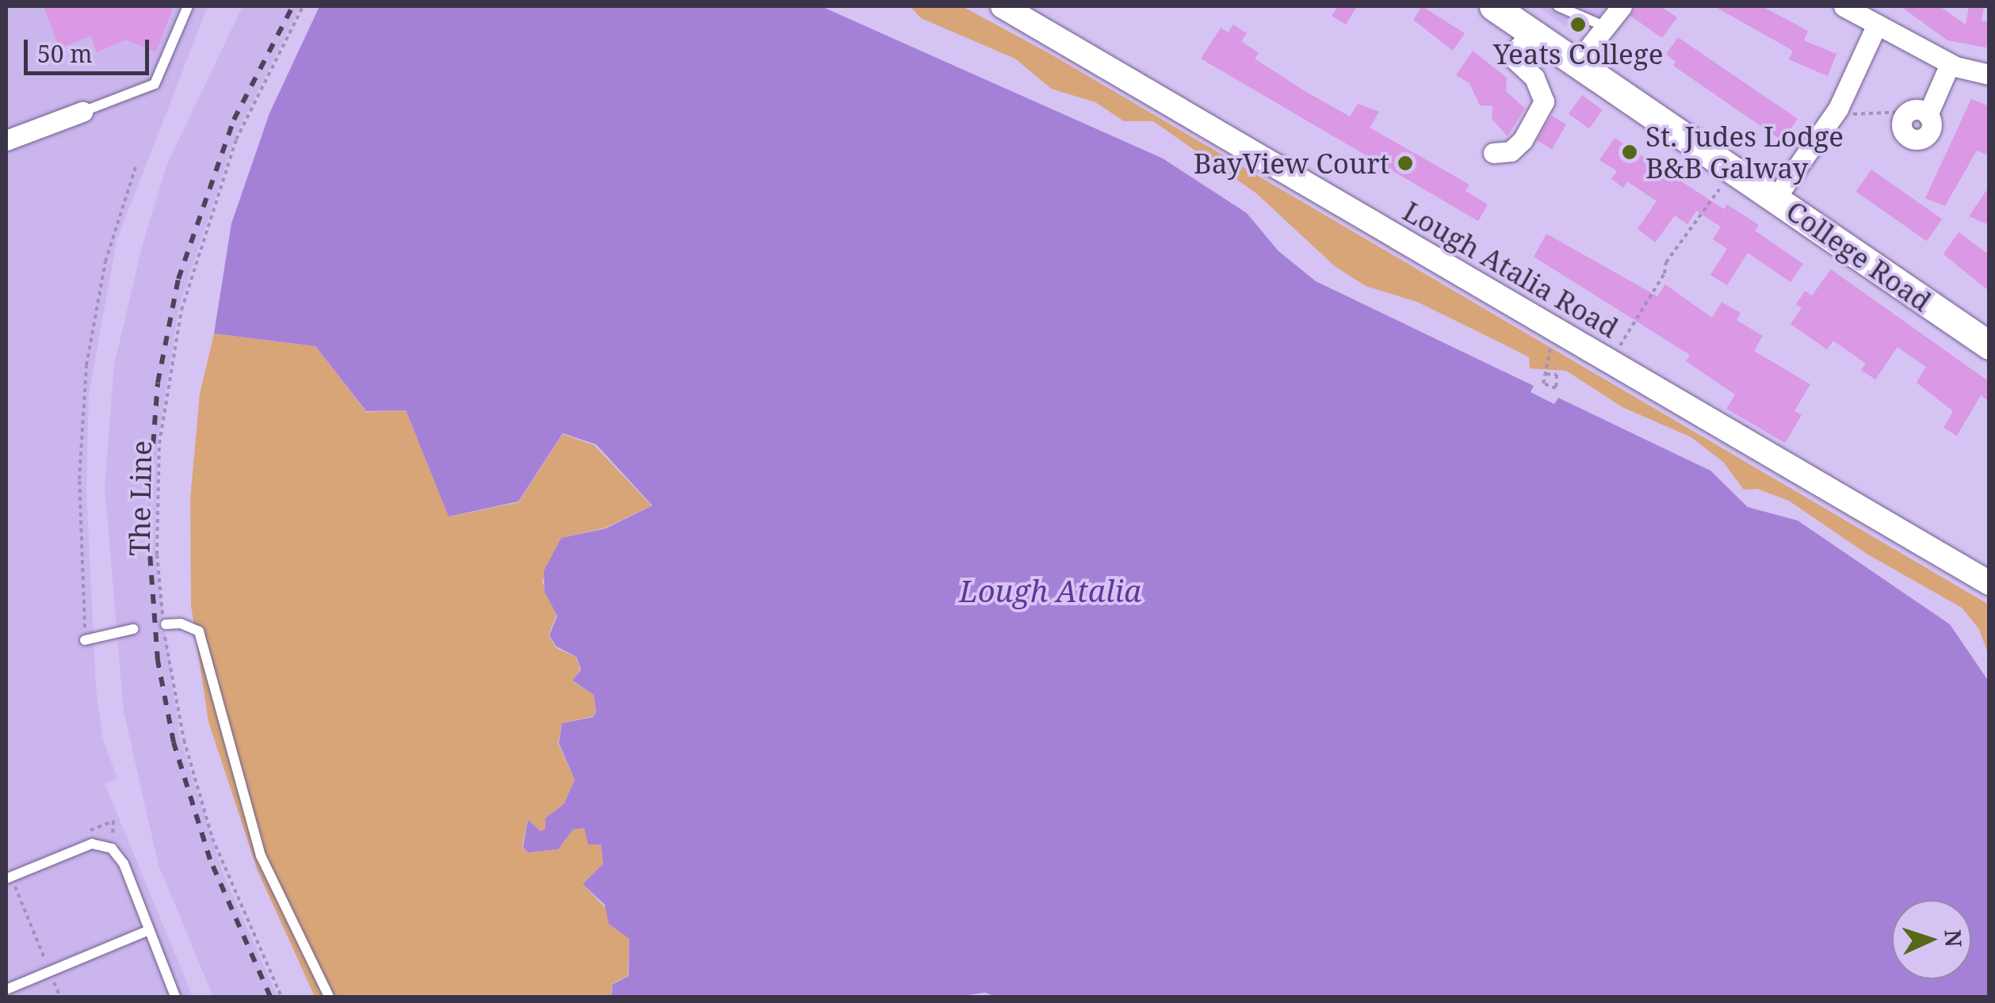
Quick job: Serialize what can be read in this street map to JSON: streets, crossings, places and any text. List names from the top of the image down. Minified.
{"streets":{"main road":["College Road"],"street":["Lough Atalia Road"],"path":["The Line"]},"water":["Lough Atalia"],"places":["Yeats College","St. Judes Lodge B&B Galway","BayView Court"],"scale_bar":"50 m","north":"right"}
